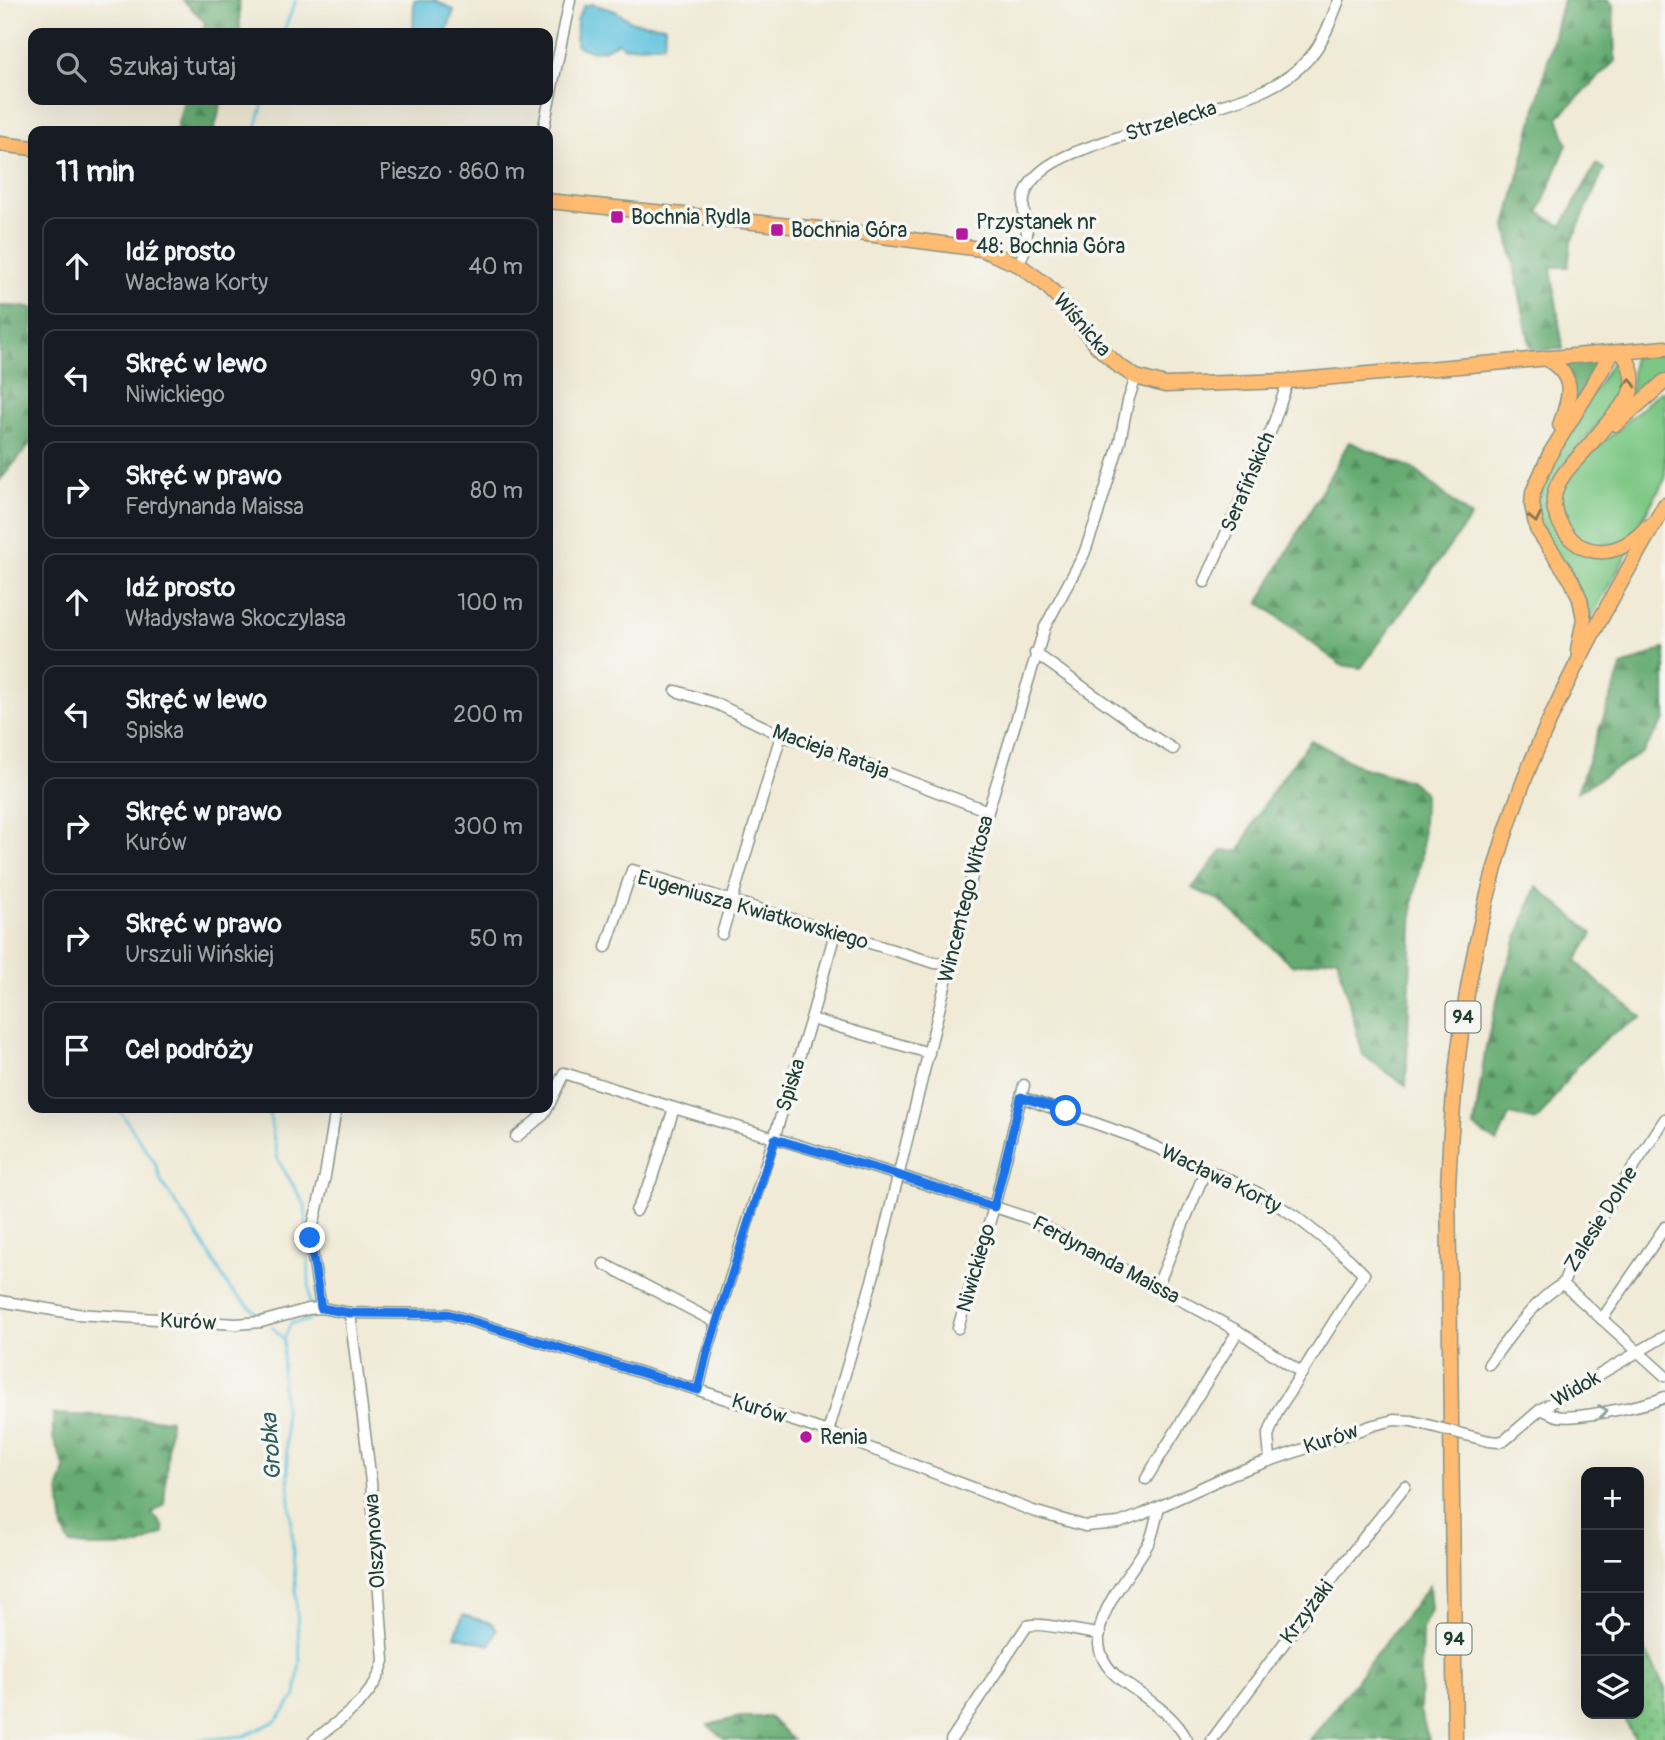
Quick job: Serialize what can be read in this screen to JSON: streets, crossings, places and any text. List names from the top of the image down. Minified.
{"streets":{"main road":["Wiśnicka","94"],"street":["Strzelecka","Serafińskich","Macieja Rataja","Wincentego Witosa","Eugeniusza Kwiatkowskiego","Spiska","Wacława Korty","Zalesie Dolne","Ferdynanda Maissa","Niwickiego","Kurów","Widok","Olszynowa","Krzyżaki"]},"crossings":[["Strzelecka","Wiśnicka"],["Wiśnicka","Serafińskich"],["Wiśnicka","Wincentego Witosa"],["Macieja Rataja","Wincentego Witosa"],["Wincentego Witosa","Eugeniusza Kwiatkowskiego"],["Wincentego Witosa","Ferdynanda Maissa"],["Wincentego Witosa","Kurów"],["Eugeniusza Kwiatkowskiego","Spiska"],["Spiska","Ferdynanda Maissa"],["Spiska","Kurów"],["Wacława Korty","Ferdynanda Maissa"],["Wacława Korty","Niwickiego"],["Wacława Korty","Kurów"],["Ferdynanda Maissa","Niwickiego"],["Kurów","Widok"],["Kurów","Olszynowa"]],"water":["Grobka"],"places":{"transit":["Bochnia Rydla","Bochnia Góra","Przystanek nr 48: Bochnia Góra"],"other":["Renia"]},"page":{"search":"Szukaj tutaj","heading":["11 min","Pieszo · 860 m"],"list":[["Idź prosto","Wacława Korty","40 m"],["Skręć w lewo","Niwickiego","90 m"],["Skręć w prawo","Ferdynanda Maissa","80 m"],["Idź prosto","Władysława Skoczylasa","100 m"],["Skręć w lewo","Spiska","200 m"],["Skręć w prawo","Kurów","300 m"],["Skręć w prawo","Urszuli Wińskiej","50 m"],"Cel podróży"],"map_buttons":["+","−"]}}
